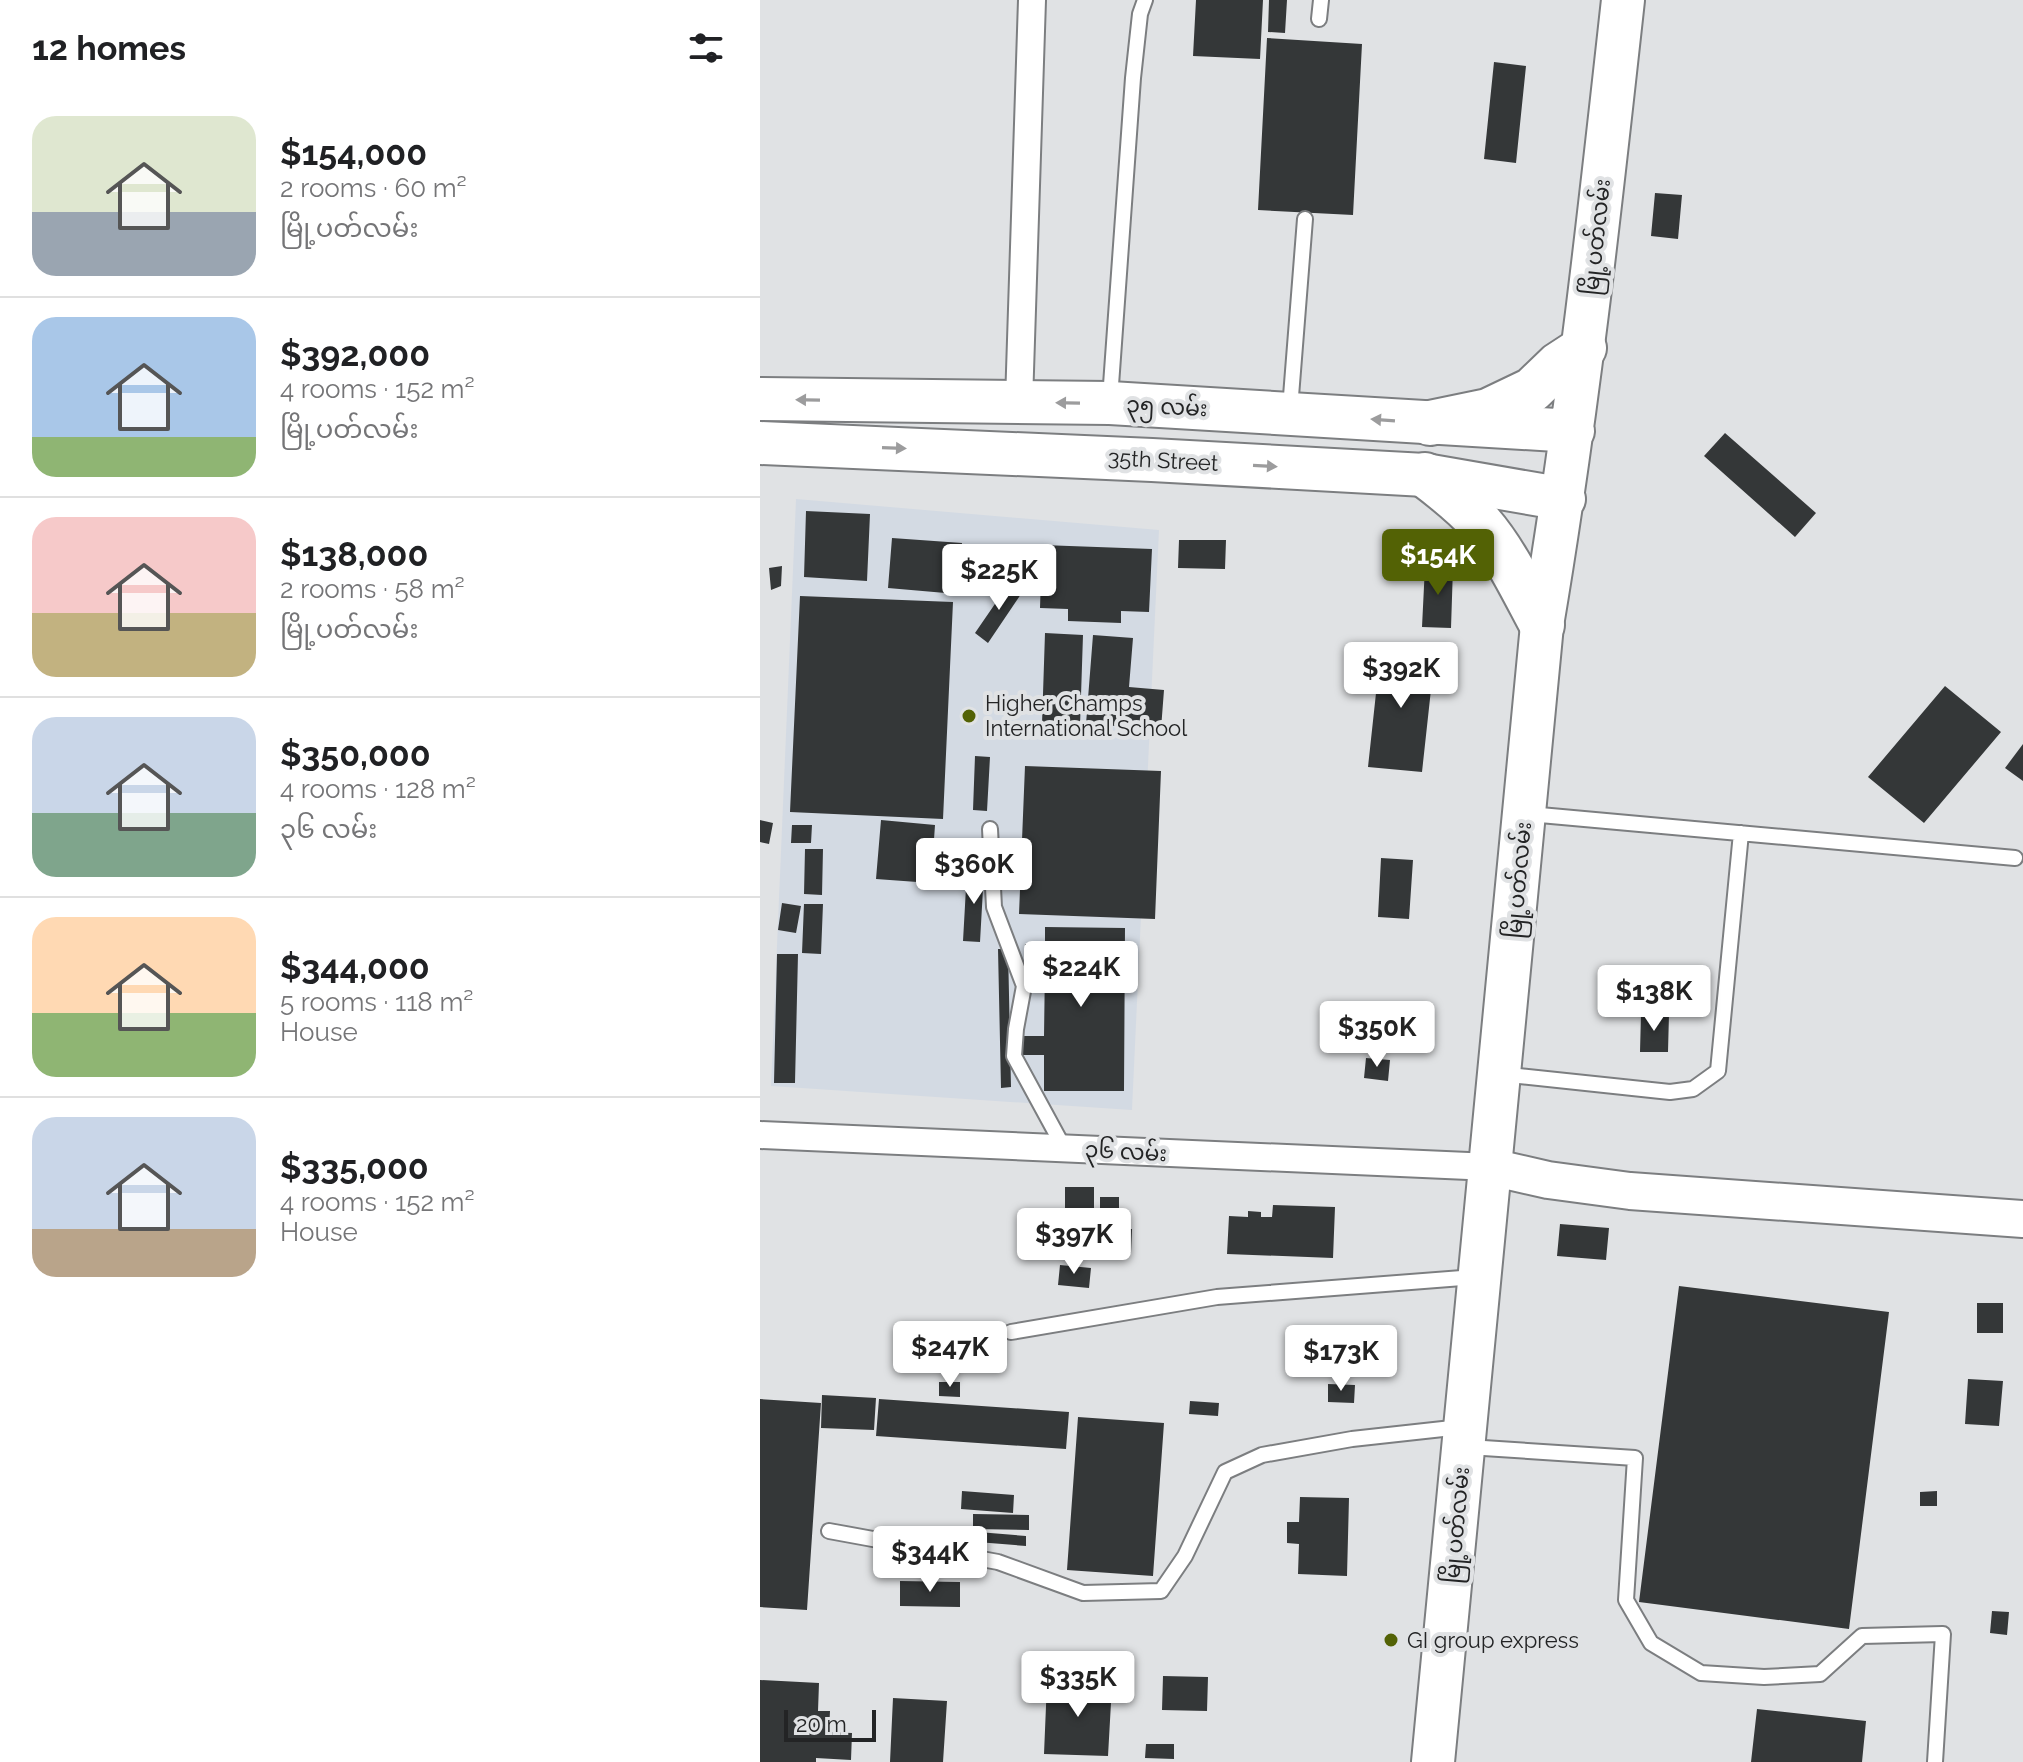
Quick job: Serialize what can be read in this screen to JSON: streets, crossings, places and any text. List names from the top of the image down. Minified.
{"streets":{"main road":["မြို့ပတ်လမ်း","၃၅ လမ်း","35th Street"],"street":["၃၆ လမ်း"]},"crossings":[["မြို့ပတ်လမ်း","၃၅ လမ်း"],["မြို့ပတ်လမ်း","35th Street"],["မြို့ပတ်လမ်း","၃၆ လမ်း"]],"one_way":["၃၅ လမ်း","35th Street"],"places":["Higher Champs International School","GI group express"],"scale_bar":"20 m","page":{"heading":"12 homes","list":[{"name":"$154,000","note":"2 rooms · 60 m² · မြို့ပတ်လမ်း"},{"name":"$392,000","note":"4 rooms · 152 m² · မြို့ပတ်လမ်း"},{"name":"$138,000","note":"2 rooms · 58 m² · မြို့ပတ်လမ်း"},{"name":"$350,000","note":"4 rooms · 128 m² · ၃၆ လမ်း"},{"name":"$344,000","note":"5 rooms · 118 m² · House"},{"name":"$335,000","note":"4 rooms · 152 m² · House"}],"price":["$154K","$225K","$392K","$360K","$224K","$138K","$350K","$397K","$247K","$173K","$344K","$335K"],"scale":"20 m"}}
